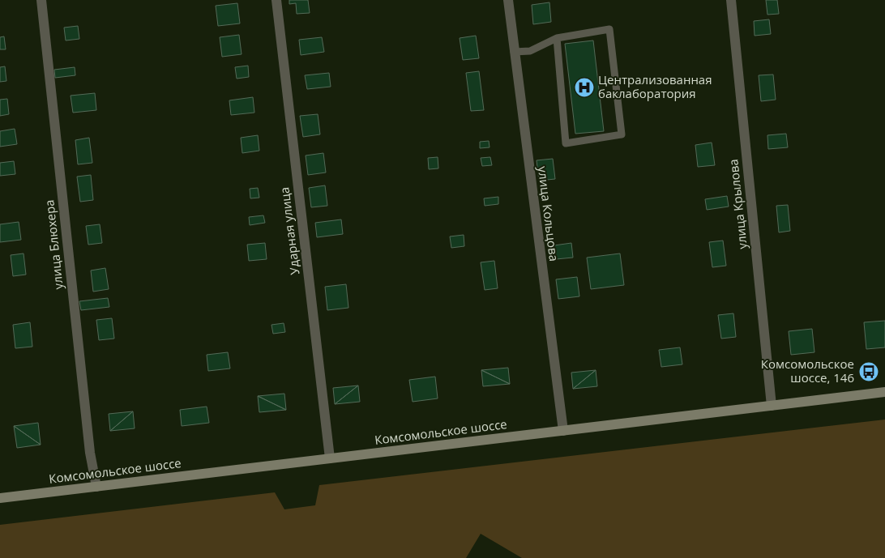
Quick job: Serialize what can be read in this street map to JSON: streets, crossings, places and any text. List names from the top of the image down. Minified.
{"streets":{"main road":["Комсомольское шоссе"],"street":["улица Крылова","улица Кольцова","Ударная улица","улица Блюхера"]},"crossings":[["улица Крылова","Комсомольское шоссе"],["улица Кольцова","Комсомольское шоссе"],["Ударная улица","Комсомольское шоссе"],["улица Блюхера","Комсомольское шоссе"]],"places":{"hospital":["Централизованная баклаборатория"],"bus stop":["Комсомольское шоссе, 146"]}}
